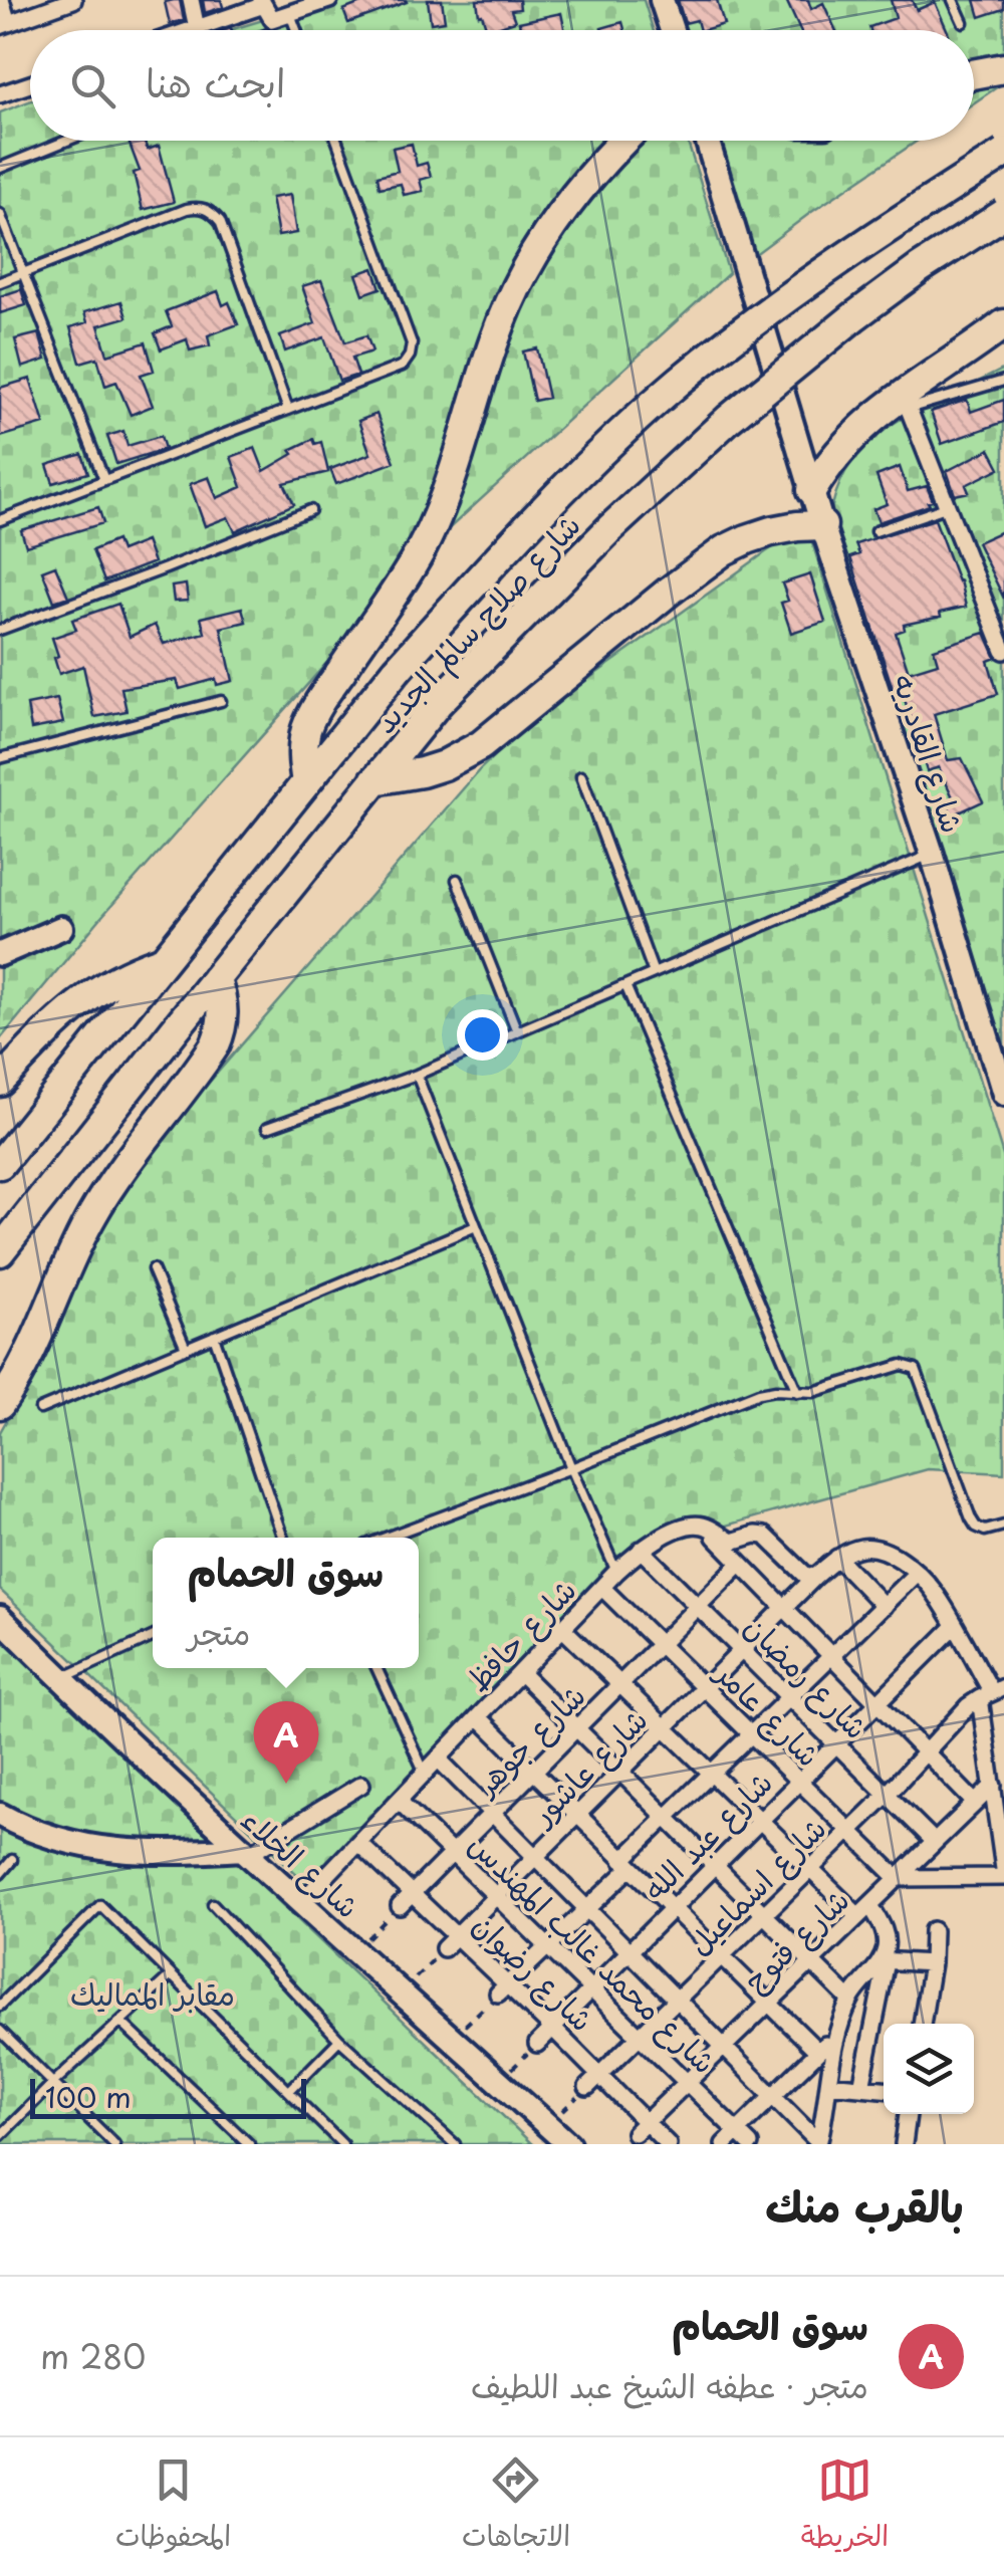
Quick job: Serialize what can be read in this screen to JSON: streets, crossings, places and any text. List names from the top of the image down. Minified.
{"streets":{"highway":["شارع صلاح سالم الجديد"],"street":["شارع القادريه","شارع حافظ","شارع رمضان","شارع عامر","شارع جوهر","شارع عاشور","شارع عبد الله","شارع الخلاء","شارع اسماعيل","شارع فتوح","شارع محمد غالب المهندس","شارع رضوان"]},"crossings":[["شارع حافظ","شارع رمضان"],["شارع حافظ","شارع عامر"],["شارع حافظ","شارع عاشور"],["شارع حافظ","شارع الخلاء"],["شارع حافظ","شارع محمد غالب المهندس"],["شارع حافظ","شارع رضوان"],["شارع رمضان","شارع جوهر"],["شارع رمضان","شارع عاشور"],["شارع رمضان","شارع عبد الله"],["شارع رمضان","شارع اسماعيل"],["شارع رمضان","شارع فتوح"],["شارع عامر","شارع جوهر"],["شارع عامر","شارع عاشور"],["شارع عامر","شارع عبد الله"],["شارع عامر","شارع اسماعيل"],["شارع عامر","شارع فتوح"],["شارع جوهر","شارع محمد غالب المهندس"],["شارع جوهر","شارع رضوان"],["شارع عاشور","شارع محمد غالب المهندس"],["شارع عاشور","شارع رضوان"],["شارع عبد الله","شارع محمد غالب المهندس"],["شارع عبد الله","شارع رضوان"],["شارع اسماعيل","شارع محمد غالب المهندس"],["شارع اسماعيل","شارع رضوان"],["شارع فتوح","شارع محمد غالب المهندس"],["شارع فتوح","شارع رضوان"]],"parks":["مقابر المماليك"],"scale_bar":"100 m","page":{"search":"ابحث هنا","popup":["سوق الحمام","متجر"],"pins":"A","scale":"100 m","heading":"بالقرب منك","list":[{"mark":"A","name":"سوق الحمام","note":"متجر · عطفه الشيخ عبد اللطيف","value":"280 m"}],"nav":["الخريطة","الاتجاهات","المحفوظات"]}}
